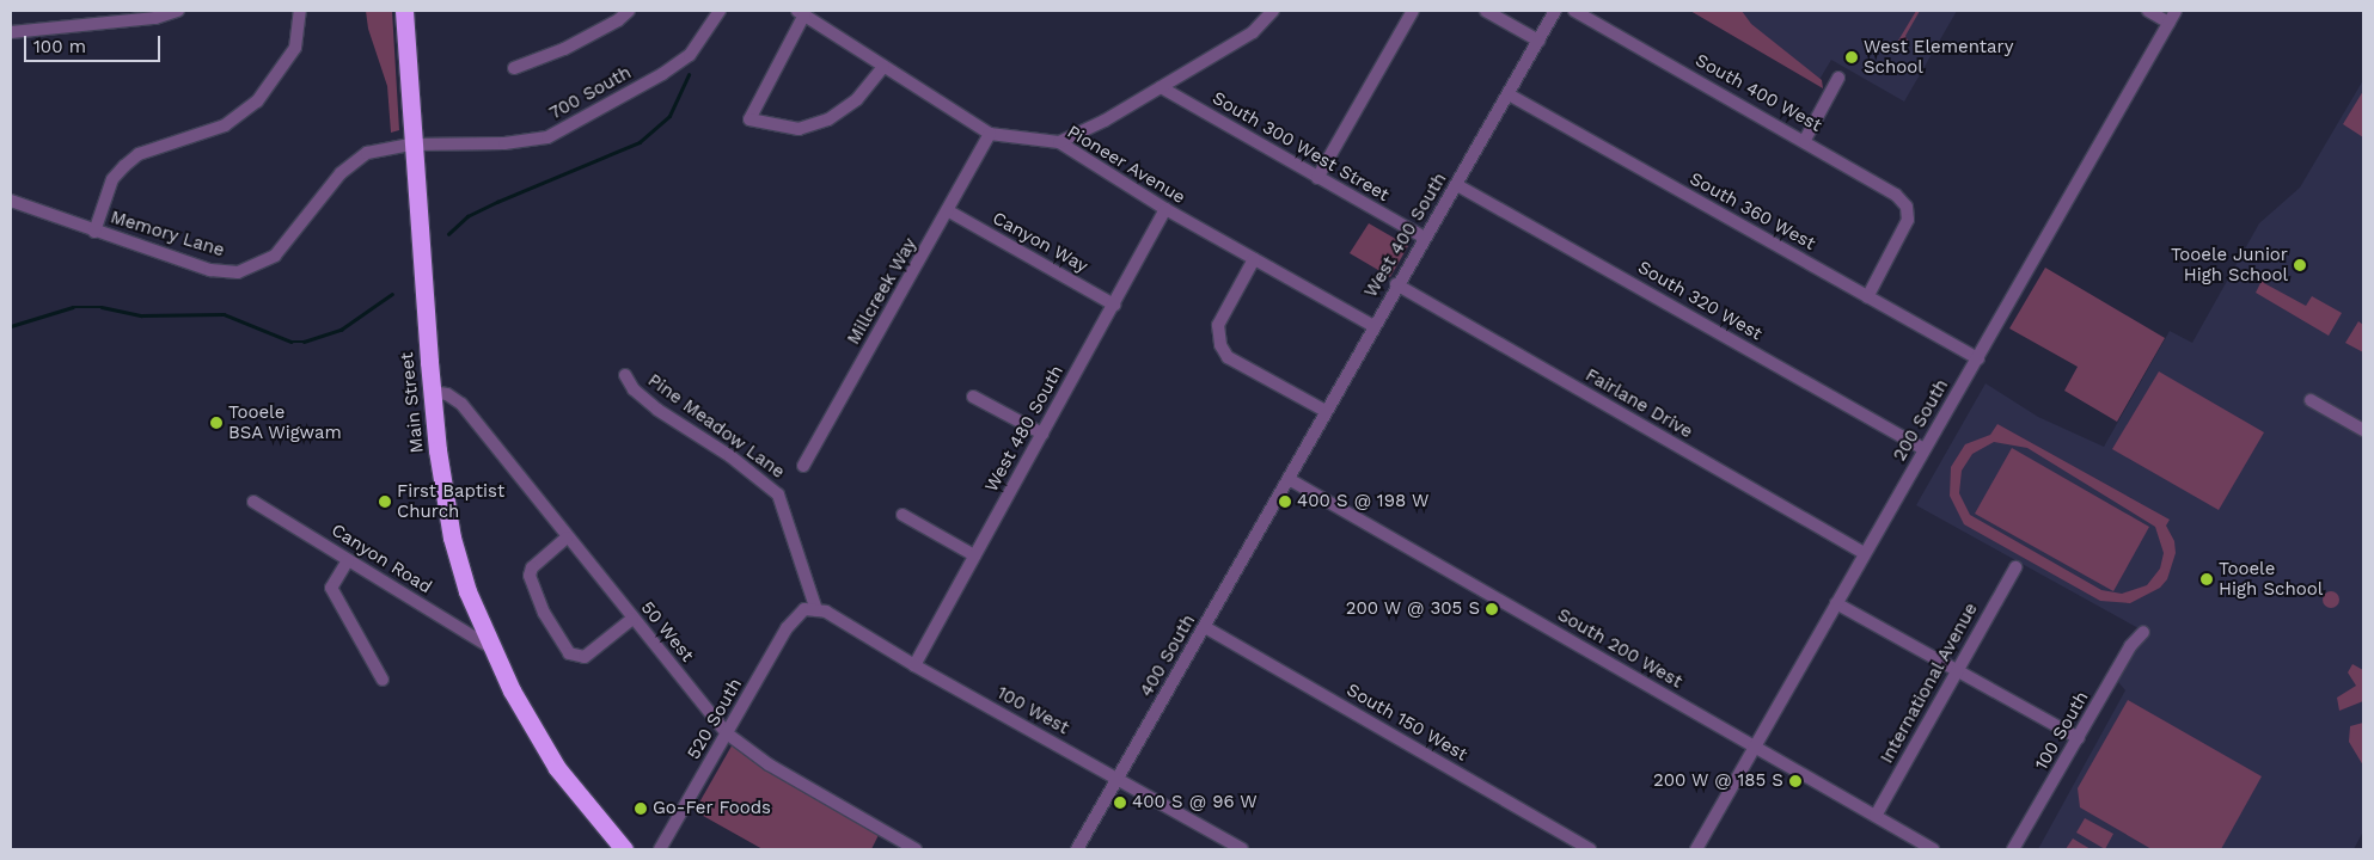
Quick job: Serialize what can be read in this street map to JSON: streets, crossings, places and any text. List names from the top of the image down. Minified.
{"streets":{"highway":["Main Street"],"street":["700 South","South 400 West","South 300 West Street","Pioneer Avenue","South 360 West","Memory Lane","West 400 South","Canyon Way","Millcreek Way","South 320 West","Fairlane Drive","200 South","Pine Meadow Lane","West 480 South","Canyon Road","50 West","South 200 West","400 South","International Avenue","100 West","520 South","South 150 West","100 South"]},"crossings":[["700 South","Memory Lane"],["700 South","Main Street"],["South 400 West","South 360 West"],["South 300 West Street","West 400 South"],["Pioneer Avenue","West 400 South"],["Pioneer Avenue","Millcreek Way"],["Pioneer Avenue","West 480 South"],["South 360 West","West 400 South"],["South 360 West","200 South"],["Memory Lane","Main Street"],["West 400 South","South 320 West"],["West 400 South","Fairlane Drive"],["West 400 South","South 200 West"],["West 400 South","400 South"],["Canyon Way","Millcreek Way"],["Canyon Way","West 480 South"],["South 320 West","200 South"],["Main Street","Canyon Road"],["Main Street","50 West"],["Fairlane Drive","200 South"],["200 South","South 200 West"],["Pine Meadow Lane","100 West"],["Pine Meadow Lane","520 South"],["West 480 South","100 West"],["50 West","520 South"],["South 200 West","400 South"],["South 200 West","International Avenue"],["400 South","100 West"],["400 South","South 150 West"],["100 West","520 South"]],"places":["West Elementary School","Tooele Junior High School","Tooele BSA Wigwam","First Baptist Church","400 S @ 198 W","Tooele High School","200 W @ 305 S","200 W @ 185 S","400 S @ 96 W","Go-Fer Foods"],"scale_bar":"100 m"}
